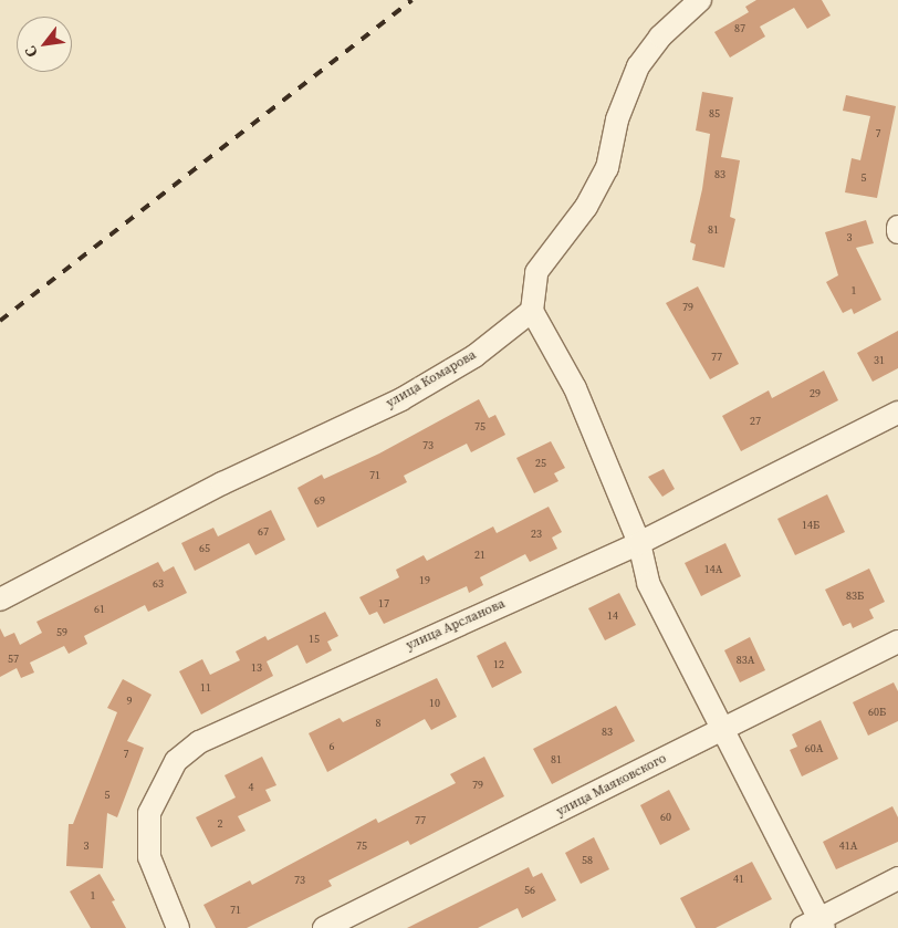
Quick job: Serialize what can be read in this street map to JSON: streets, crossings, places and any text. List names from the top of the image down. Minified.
{"streets":{"street":["улица Комарова","улица Арсланова","улица Маяковского"]},"house_numbers":["87","85","7","83","5","81","3","1","79","77","31","29","27","75","73","25","71","69","14Б","67","23","65","21","14А","19","63","83Б","17","61","14","59","15","57","83А","12","13","11","9","10","60Б","8","83","6","60А","7","81","79","4","5","60","77","2","3","75","41А","58","41","73","56","1","71"],"north":"bottom left"}
